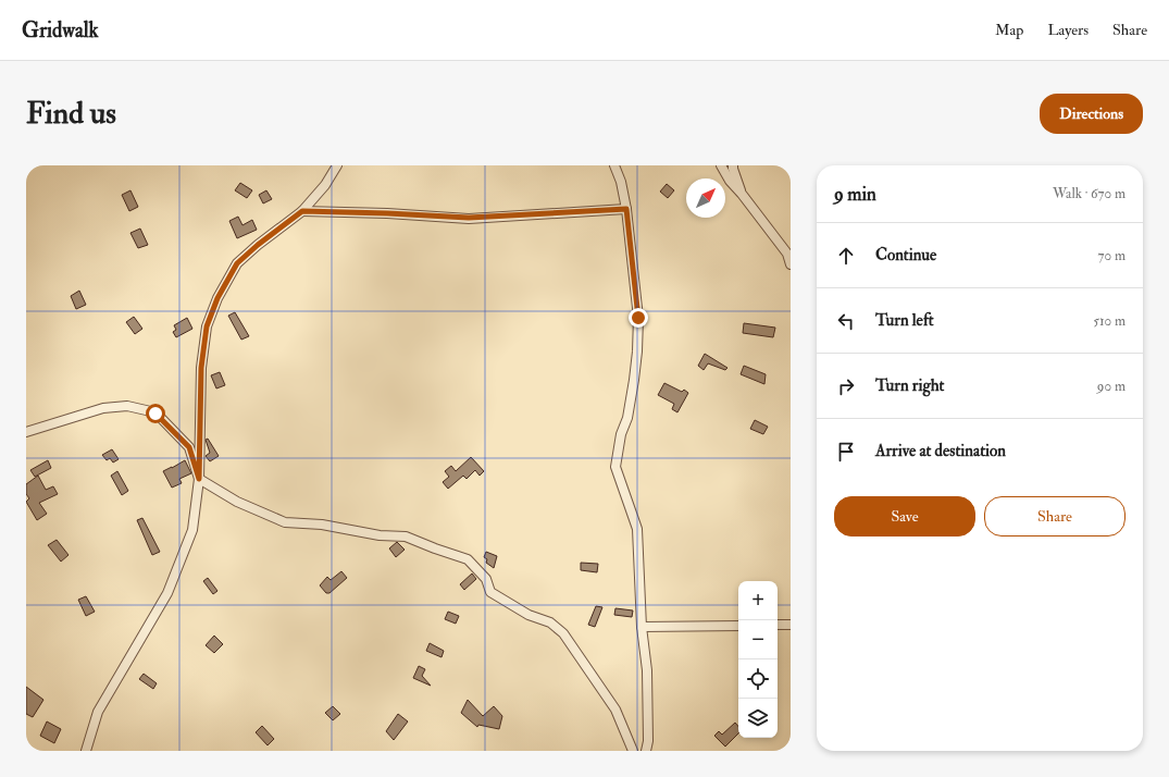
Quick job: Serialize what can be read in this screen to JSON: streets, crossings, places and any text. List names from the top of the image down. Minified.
{"north":"top right","page":{"header":"Gridwalk","nav":["Map","Layers","Share"],"buttons":["Directions",["Save","Share"]],"title":"Find us","heading":["9 min","Walk · 670 m"],"list":[["Continue","70 m"],["Turn left","510 m"],["Turn right","90 m"],"Arrive at destination"],"map_buttons":["+","−"]}}
